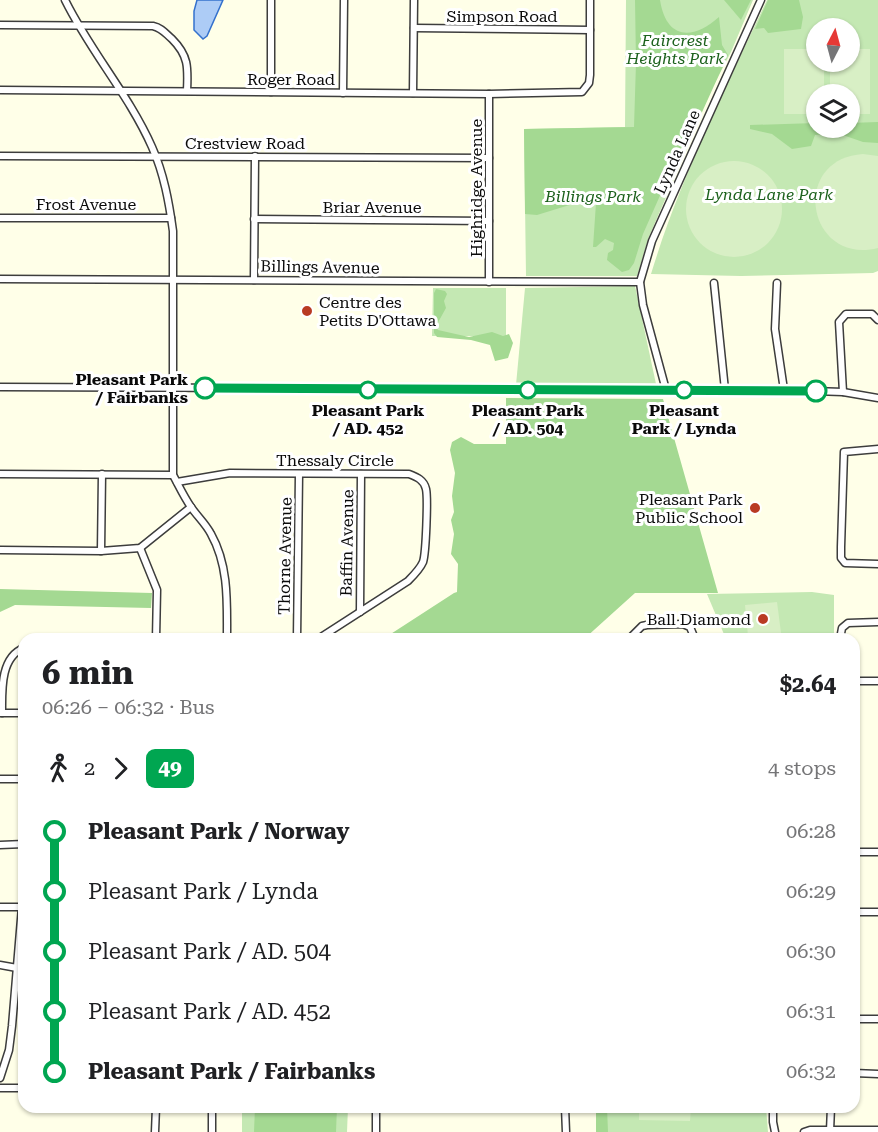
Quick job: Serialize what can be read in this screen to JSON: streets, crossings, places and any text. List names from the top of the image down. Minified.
{"streets":{"street":["Simpson Road","Roger Road","Crestview Road","Lynda Lane","Highridge Avenue","Frost Avenue","Briar Avenue","Billings Avenue","Thessaly Circle","Baffin Avenue","Thorne Avenue"]},"crossings":[["Simpson Road","Roger Road"],["Roger Road","Highridge Avenue"],["Crestview Road","Highridge Avenue"],["Lynda Lane","Billings Avenue"],["Highridge Avenue","Briar Avenue"],["Highridge Avenue","Billings Avenue"],["Thessaly Circle","Baffin Avenue"],["Thessaly Circle","Thorne Avenue"]],"parks":["Faircrest Heights Park","Lynda Lane Park","Billings Park"],"places":["Centre des Petits D'Ottawa","Pleasant Park / Fairbanks","Pleasant Park / AD. 452","Pleasant Park / AD. 504","Pleasant Park / Lynda","Pleasant Park Public School","Ball Diamond"],"lines":["bus line 49"],"north":"top","page":{"heading":["6 min","06:26 – 06:32 · Bus","$2.64"],"legs":["2","49","4 stops"],"list":[{"name":"Pleasant Park / Norway","value":"06:28"},{"name":"Pleasant Park / Lynda","value":"06:29"},{"name":"Pleasant Park / AD. 504","value":"06:30"},{"name":"Pleasant Park / AD. 452","value":"06:31"},{"name":"Pleasant Park / Fairbanks","value":"06:32"}]}}
